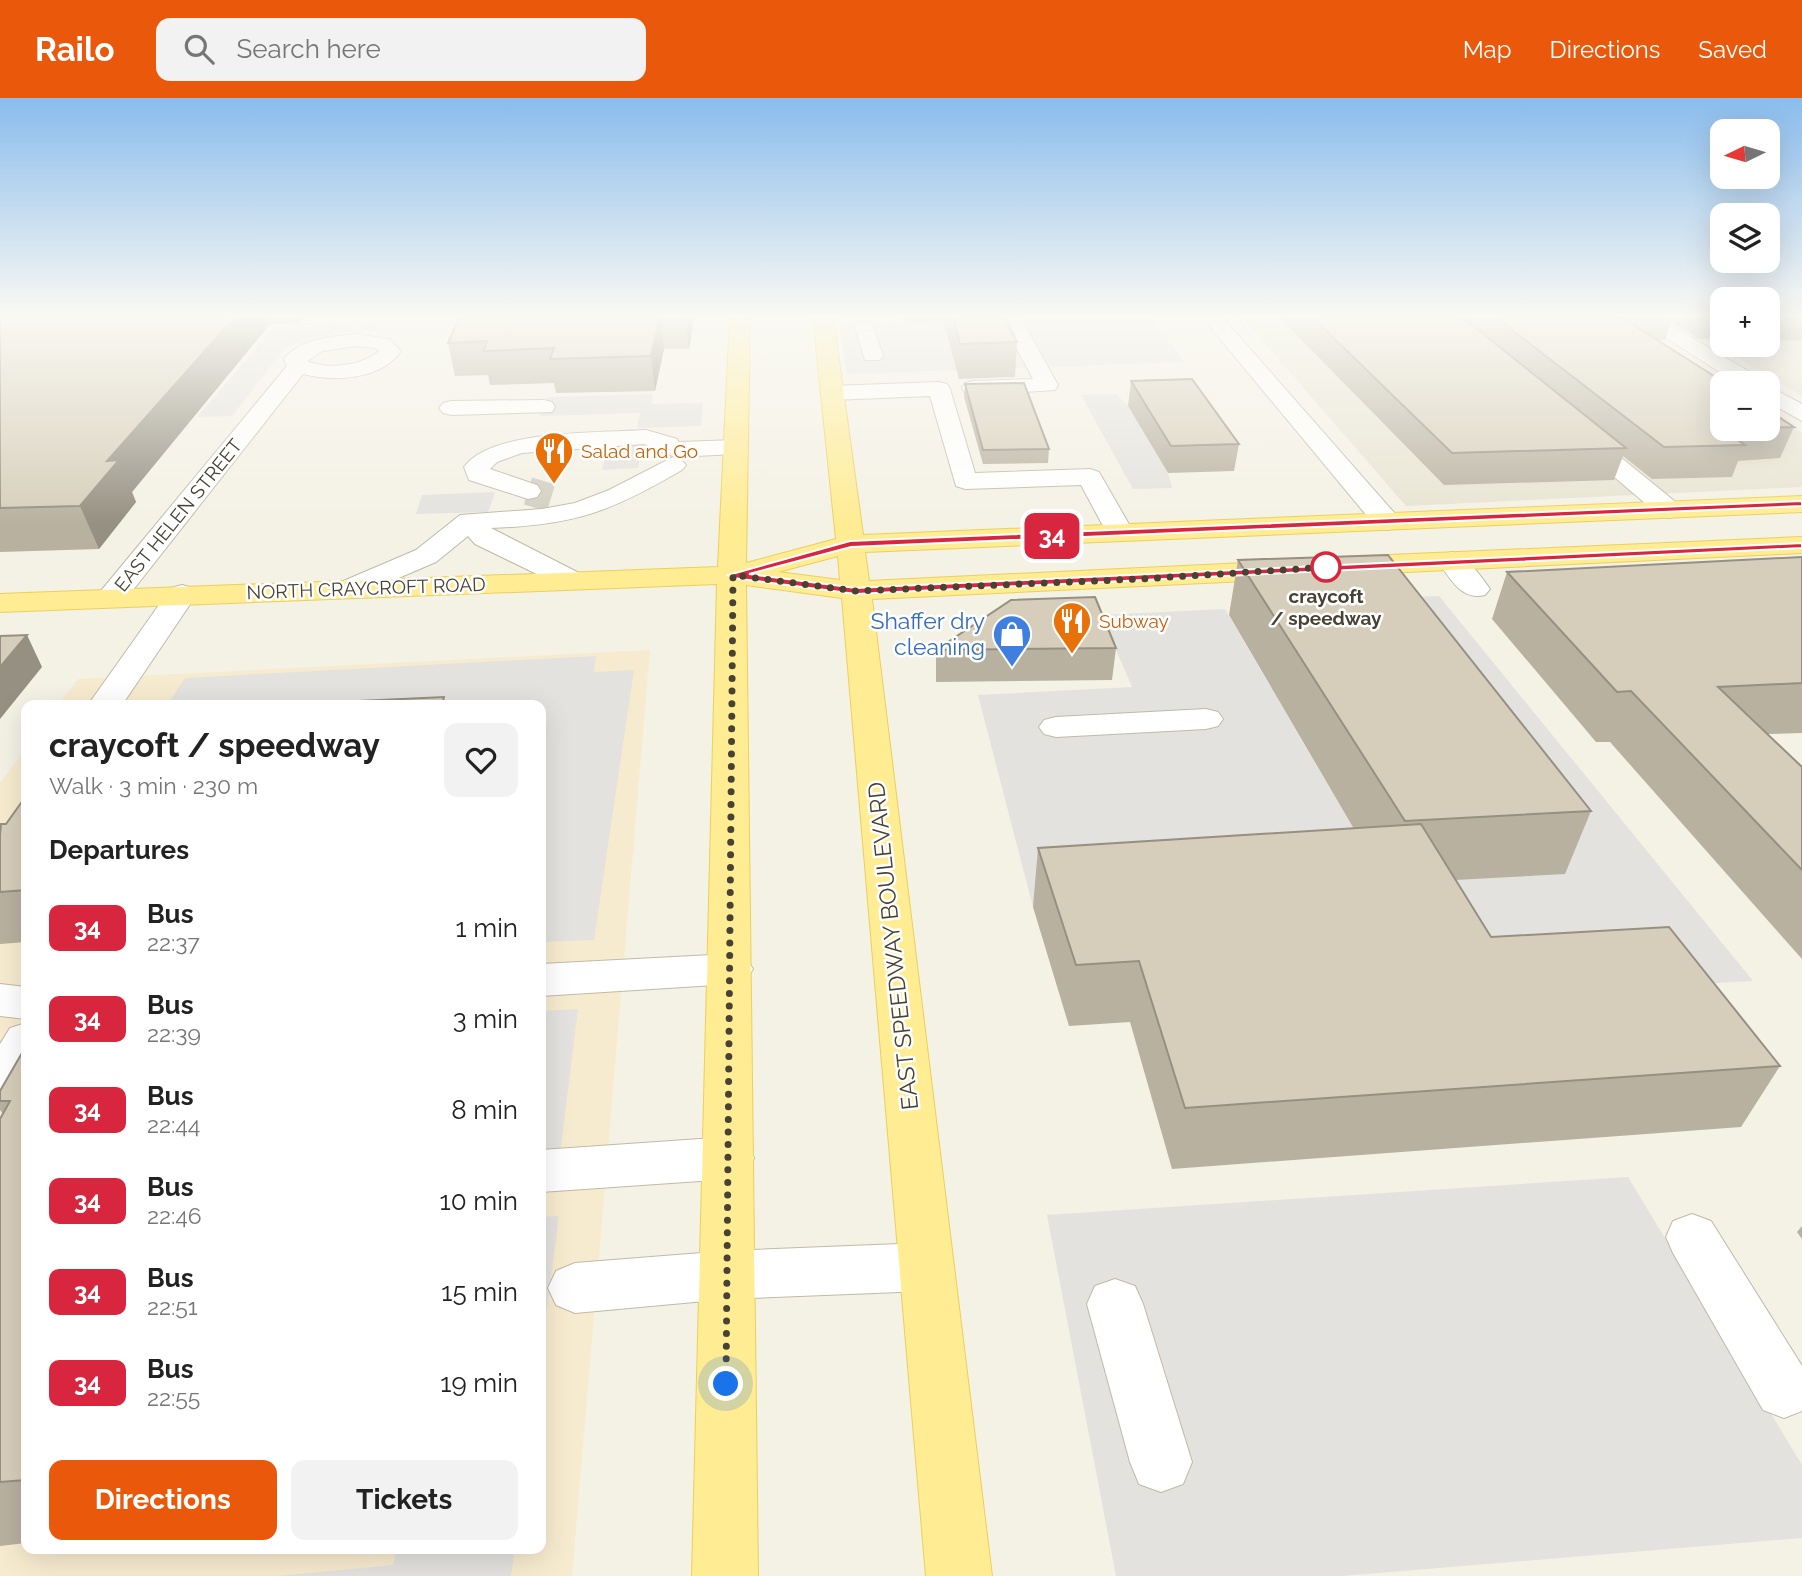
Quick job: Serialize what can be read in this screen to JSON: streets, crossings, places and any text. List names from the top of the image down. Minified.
{"streets":{"main road":["NORTH CRAYCROFT ROAD","EAST SPEEDWAY BOULEVARD"],"street":["EAST HELEN STREET"]},"crossings":[["EAST HELEN STREET","NORTH CRAYCROFT ROAD"],["NORTH CRAYCROFT ROAD","EAST SPEEDWAY BOULEVARD"]],"places":{"restaurant":["Salad and Go","Subway"],"other":["craycoft / speedway"],"shop":["Shaffer dry cleaning"]},"lines":["bus line 34"],"north":"left","page":{"header":"Railo","search":"Search here","nav":["Map","Directions","Saved"],"on_map":"34","map_buttons":["+","−"],"heading":[["craycoft / speedway","Walk · 3 min · 230 m"],"Departures"],"list":[{"mark":"34","name":"Bus","note":"22:37","value":"1 min"},{"mark":"34","name":"Bus","note":"22:39","value":"3 min"},{"mark":"34","name":"Bus","note":"22:44","value":"8 min"},{"mark":"34","name":"Bus","note":"22:46","value":"10 min"},{"mark":"34","name":"Bus","note":"22:51","value":"15 min"},{"mark":"34","name":"Bus","note":"22:55","value":"19 min"}],"buttons":["Directions","Tickets"]}}
